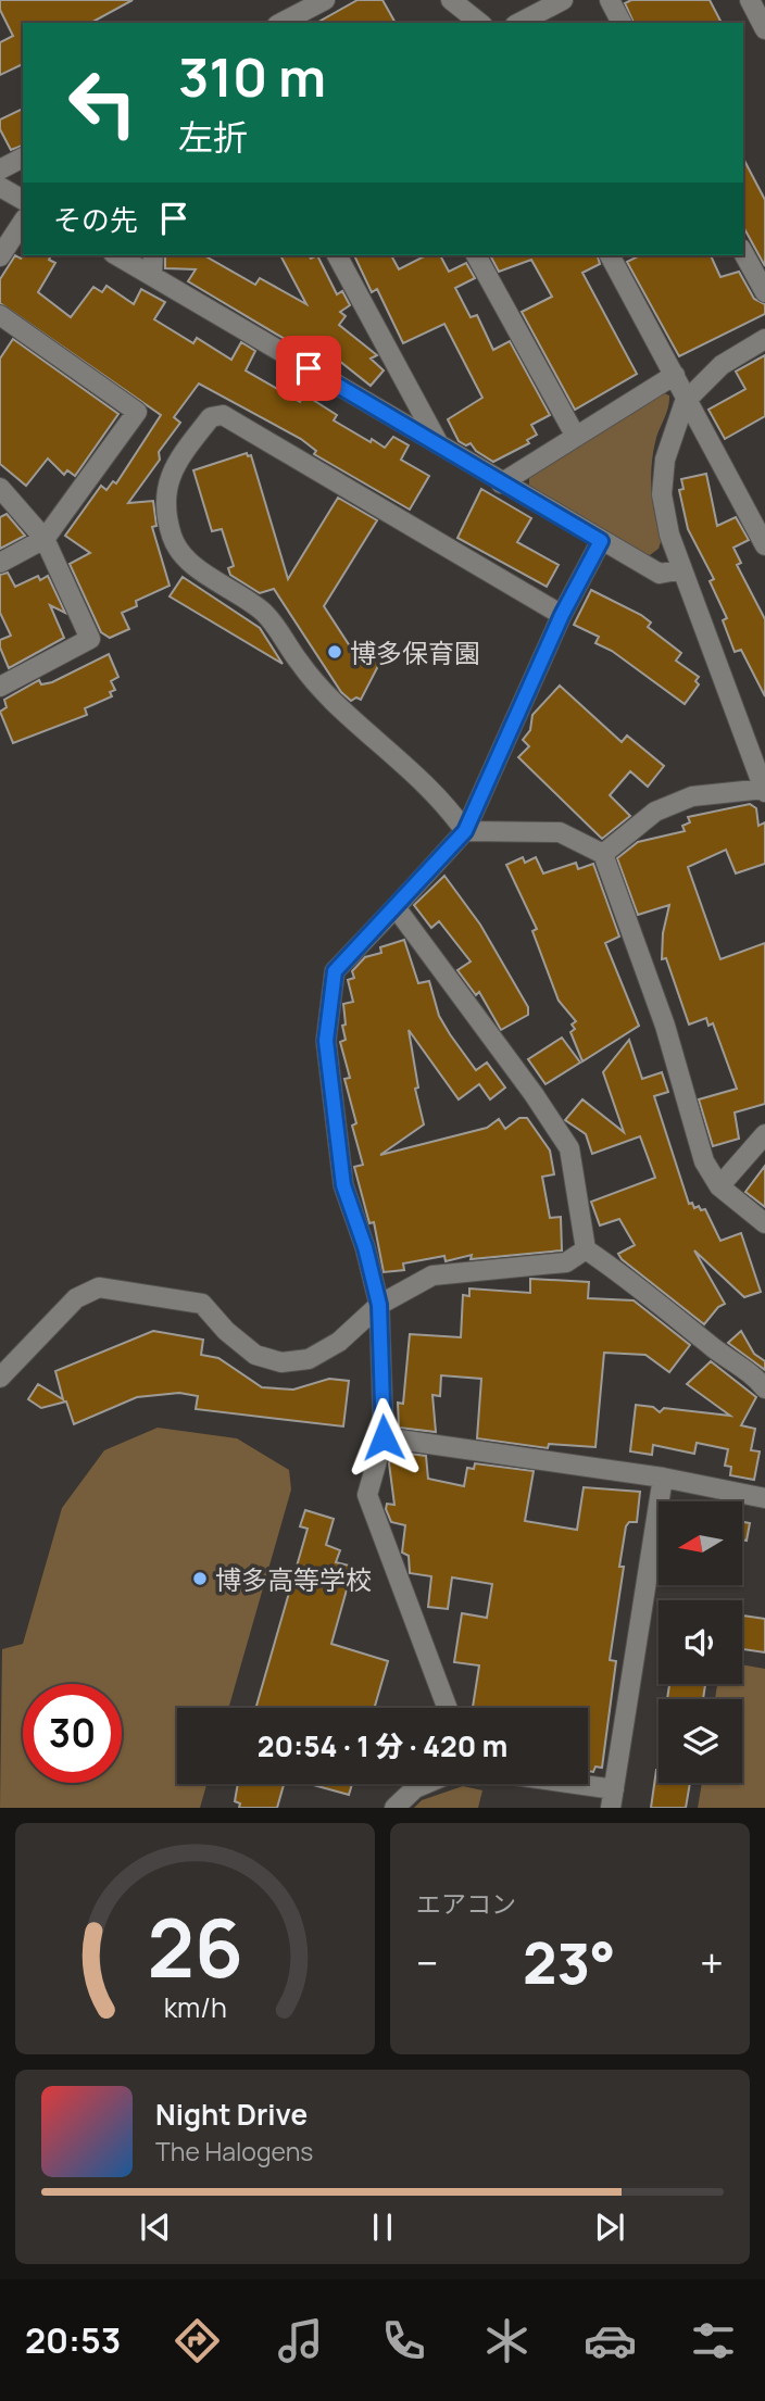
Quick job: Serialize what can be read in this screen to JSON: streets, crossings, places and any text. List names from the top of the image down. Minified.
{"places":["博多保育園","博多高等学校"],"north":"left","page":{"turn":["310 m","左折"],"then":"その先","limit":"30","trip":"20:54 · 1 分 · 420 m","tile":"エアコン","heat":["−","23°","+"],"song":["Night Drive","The Halogens"],"tabs":"20:53","gauge":["26","km/h"]}}
